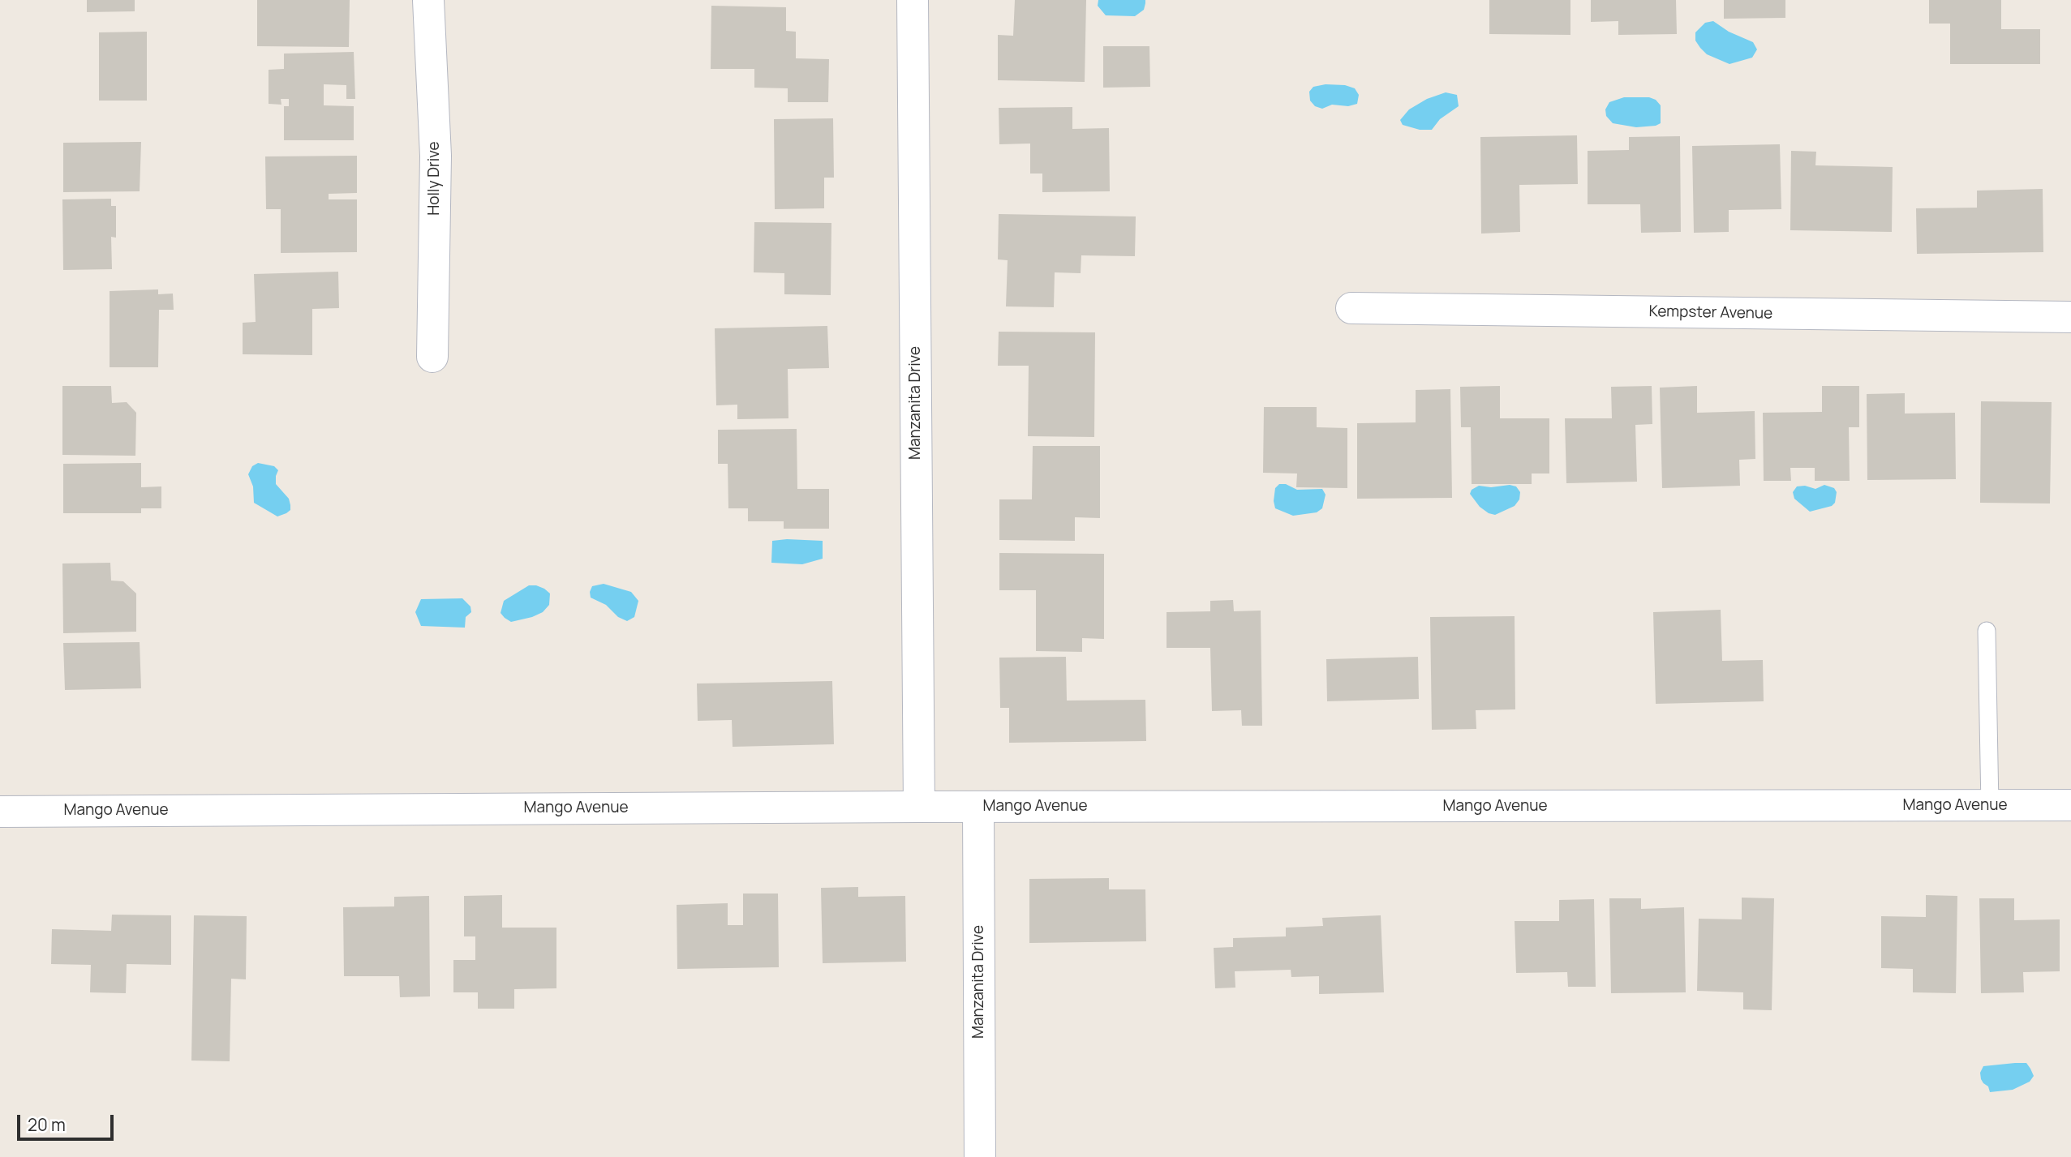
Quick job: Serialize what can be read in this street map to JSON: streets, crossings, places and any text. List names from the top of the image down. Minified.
{"streets":{"street":["Holly Drive","Kempster Avenue","Manzanita Drive","Mango Avenue"]},"crossings":[["Manzanita Drive","Mango Avenue"]],"scale_bar":"20 m"}
